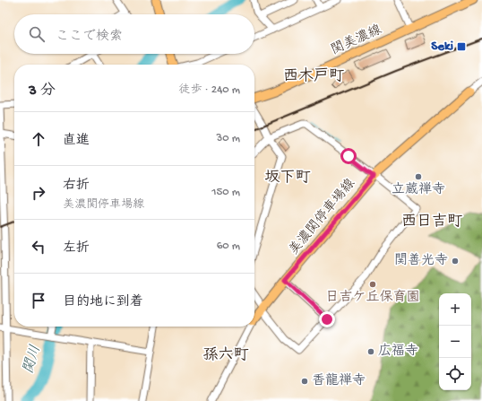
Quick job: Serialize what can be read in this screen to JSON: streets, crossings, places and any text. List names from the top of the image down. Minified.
{"streets":{"main road":["関美濃線","美濃関停車場線"]},"districts":["西木戸町","坂下町","西日吉町","孫六町"],"water":["関川"],"places":{"transit":["Seki"],"other":["立蔵禅寺","関善光寺","日吉ケ丘保育園","広福寺","香龍禅寺"]},"page":{"search":"ここで検索","heading":["3 分","徒歩 · 240 m"],"list":[["直進","30 m"],["右折","美濃関停車場線","150 m"],["左折","60 m"],"目的地に到着"],"map_buttons":["+","−"]}}
